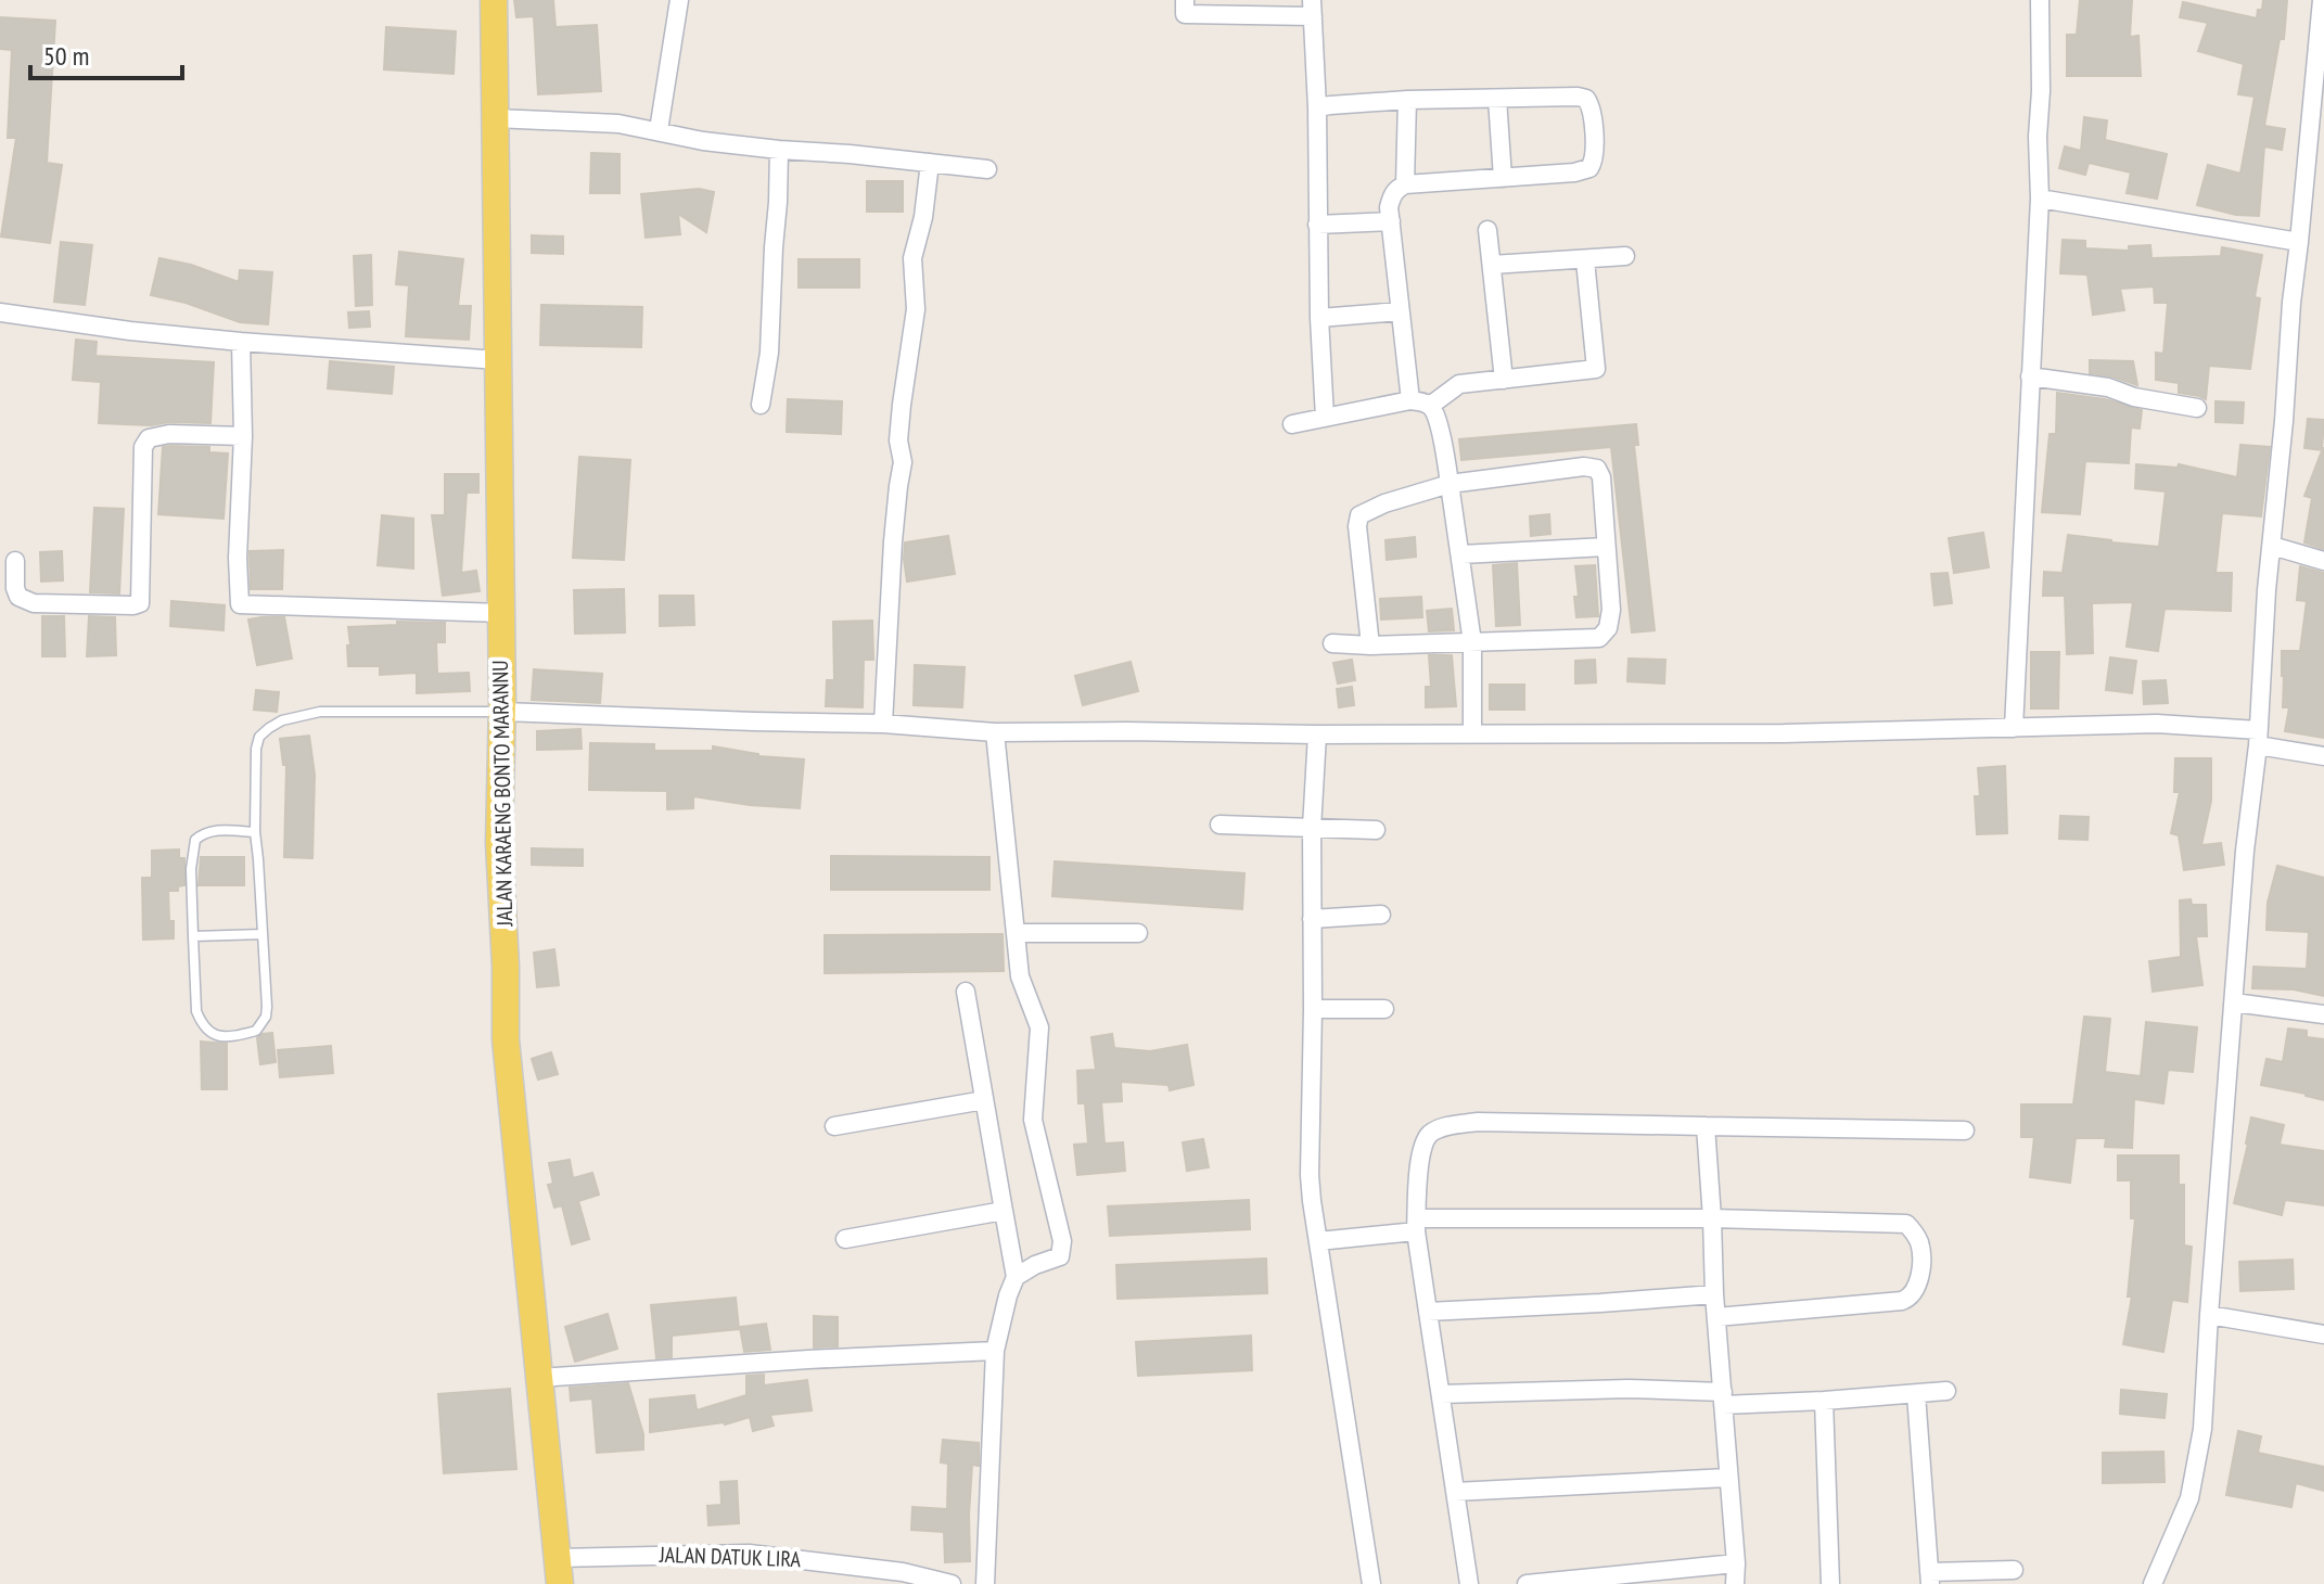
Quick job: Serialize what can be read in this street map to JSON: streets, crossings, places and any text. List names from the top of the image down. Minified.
{"streets":{"main road":["JALAN KARAENG BONTO MARANNU"],"street":["JALAN DATUK LIRA"]},"crossings":[["JALAN KARAENG BONTO MARANNU","JALAN DATUK LIRA"]],"scale_bar":"50 m"}
